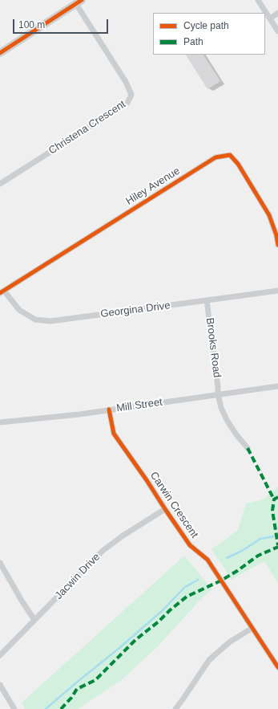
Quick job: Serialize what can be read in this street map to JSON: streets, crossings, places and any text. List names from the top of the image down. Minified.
{"streets":{"street":["Christena Crescent","Hiley Avenue","Georgina Drive","Brooks Road","Mill Street","Carwin Crescent","Jacwin Drive"]},"crossings":[["Hiley Avenue","Georgina Drive"],["Georgina Drive","Brooks Road"],["Brooks Road","Mill Street"],["Mill Street","Carwin Crescent"],["Carwin Crescent","Jacwin Drive"]],"legend":["Cycle path","Path"],"scale_bar":"100 m"}
